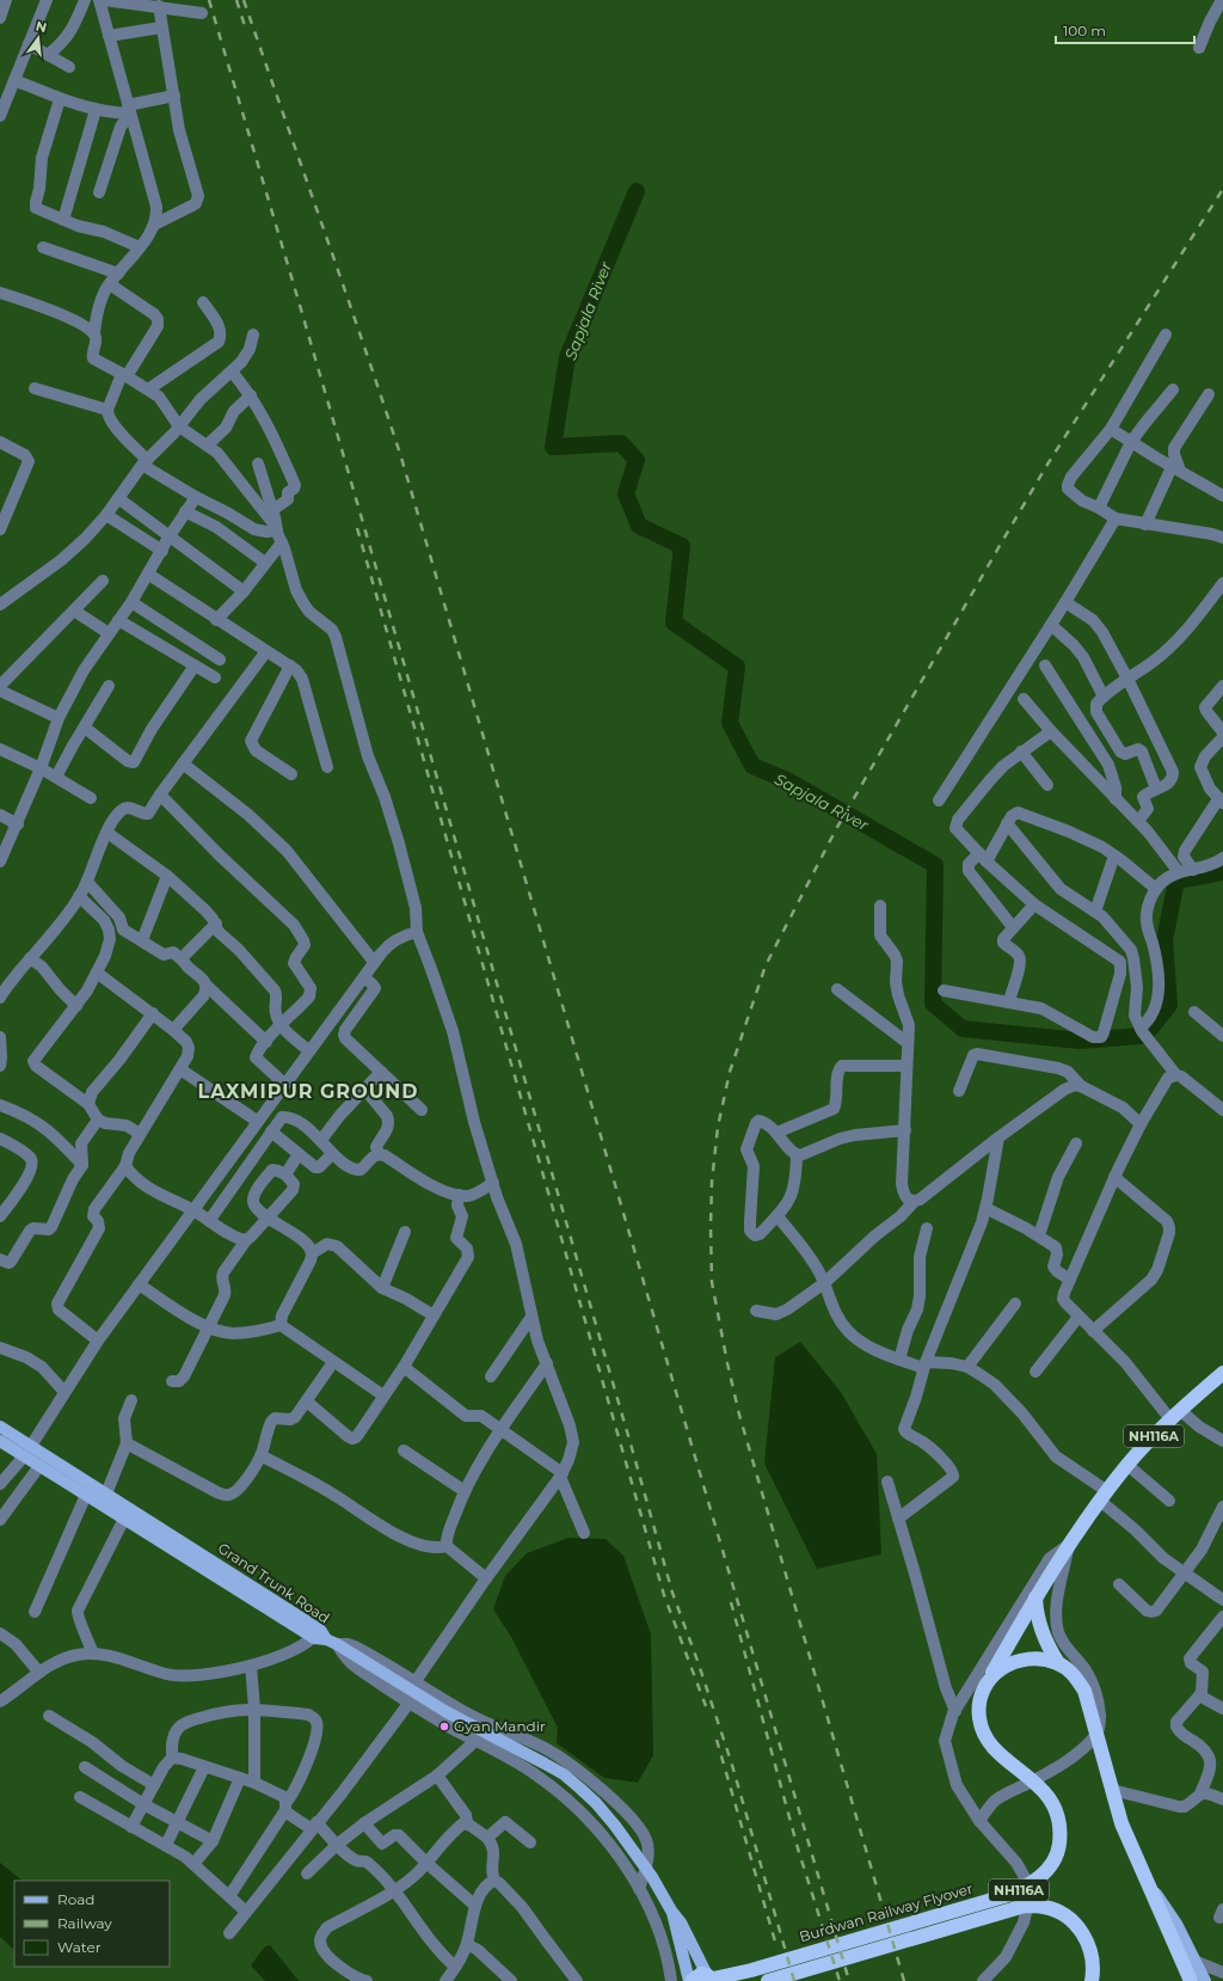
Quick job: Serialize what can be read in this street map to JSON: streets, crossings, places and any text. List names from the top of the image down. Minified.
{"streets":{"highway":["NH116A","Burdwan Railway Flyover"],"main road":["Grand Trunk Road"]},"crossings":[["NH116A","Burdwan Railway Flyover"],["Grand Trunk Road","Burdwan Railway Flyover"]],"districts":["LAXMIPUR GROUND"],"water":["Sapjala River"],"places":["Gyan Mandir"],"legend":["Road","Railway","Water"],"scale_bar":"100 m","north":"top"}
